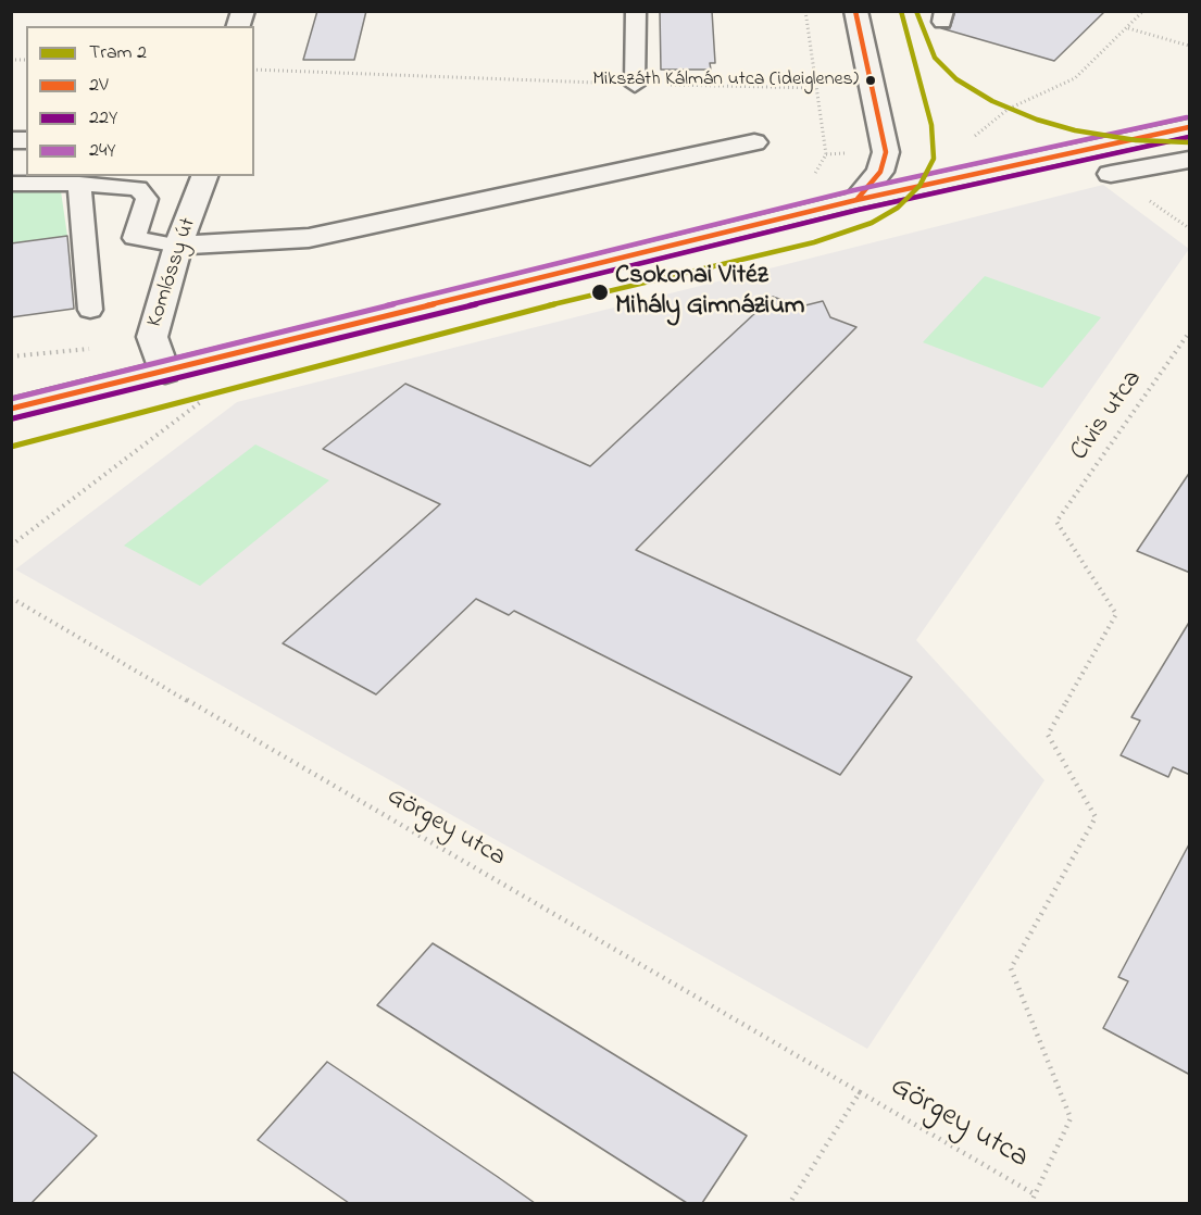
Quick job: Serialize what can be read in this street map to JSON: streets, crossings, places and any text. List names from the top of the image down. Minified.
{"streets":{"street":["Komlóssy út"],"path":["Cívis utca","Görgey utca"]},"crossings":[["Cívis utca","Görgey utca"]],"places":["Mikszáth Kálmán utca (ideiglenes)","Csokonai Vitéz Mihály Gimnázium"],"lines":["tram line 2","transit line 2V","transit line 24Y","transit line 22Y"],"legend":["Tram 2","2V","22Y","24Y"]}
